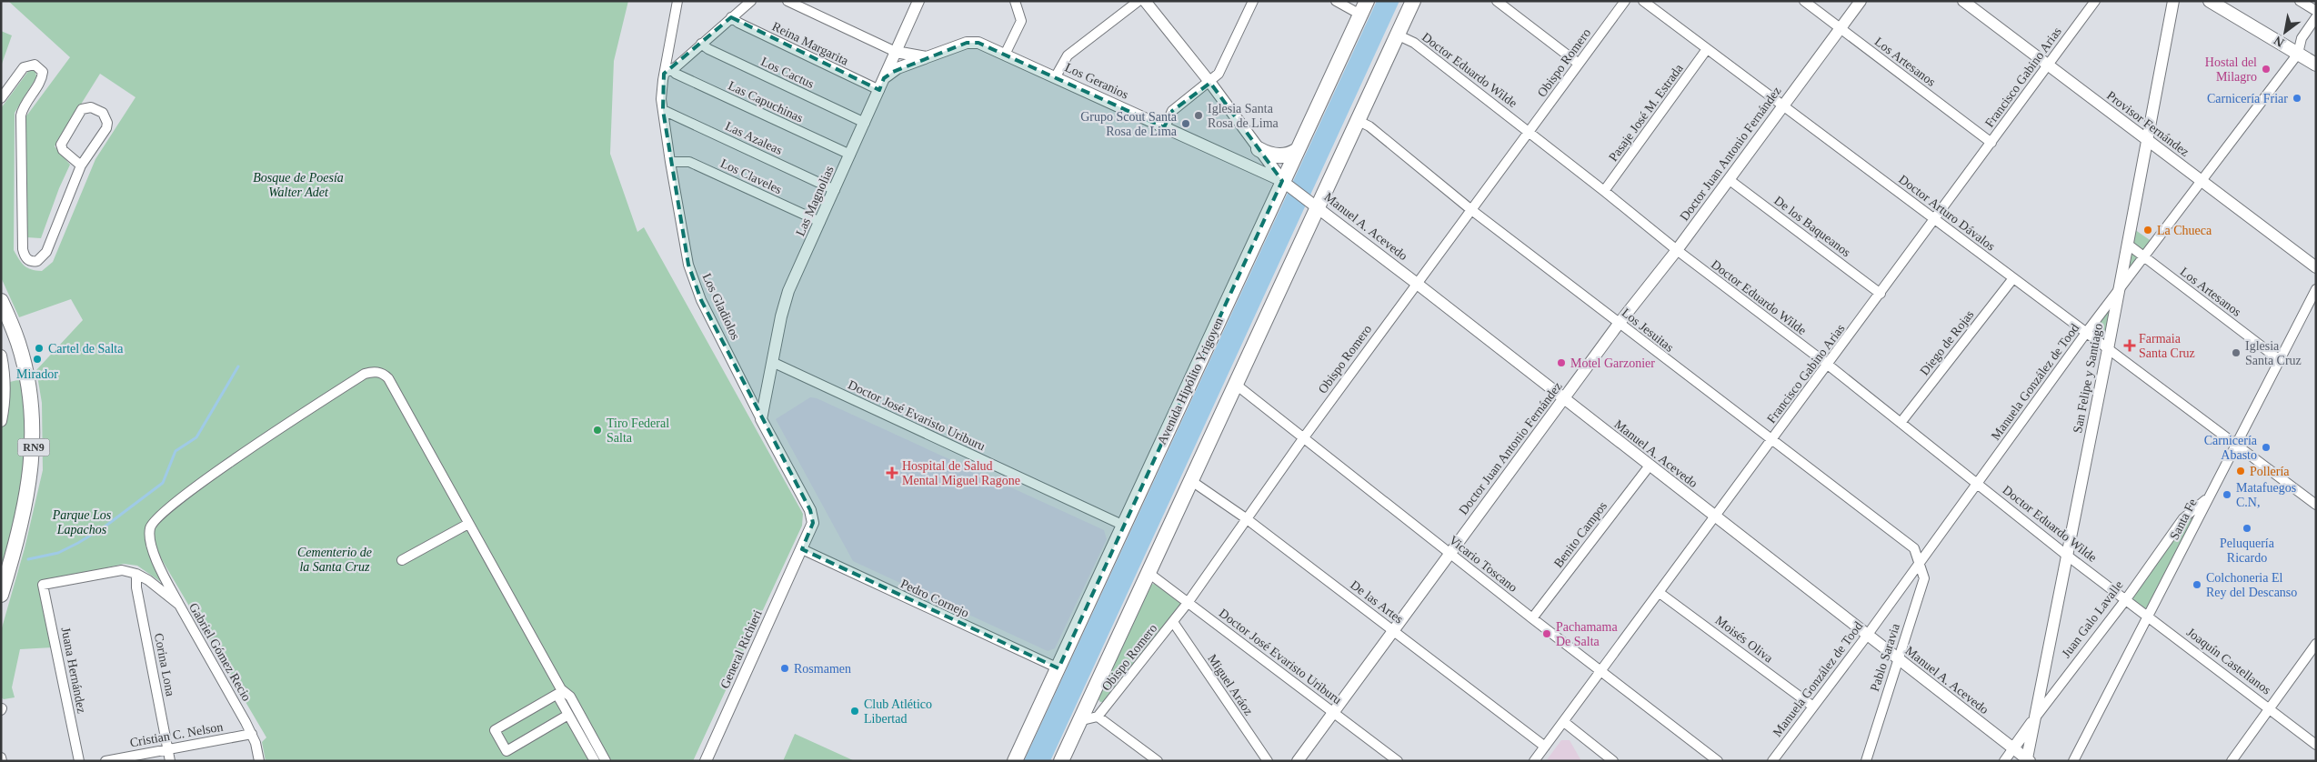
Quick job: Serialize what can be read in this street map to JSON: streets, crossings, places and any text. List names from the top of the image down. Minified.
{"streets":{"highway":["Avenida Hipólito Yrigoyen","RN9"],"street":["Reina Margarita","Los Artesanos","Obispo Romero","Doctor Eduardo Wilde","Los Cactus","Francisco Gabino Arias","Los Geranios","Las Capuchinas","Pasaje José M. Estrada","Provisor Fernández","Las Azaleas","Doctor Juan Antonio Fernández","Los Claveles","Las Magnolias","Doctor Arturo Dávalos","Manuel A. Acevedo","De los Baqueanos","Los Gladiolos","Los Jesuitas","Diego de Rojas","San Felipe y Santiago","Manuela González de Tood","Doctor José Evaristo Uriburu","Santa Fe","Benito Campos","Vicario Toscano","Pedro Cornejo","De las Artes","Juan Galo Lavalle","Moisés Oliva","General Richieri","Gabriel Gómez Recio","Pablo Saravia","Joaquín Castellanos","Corina Lona","Juana Hernández","Miguel Aráoz","Cristian C. Nelson"]},"crossings":[["Reina Margarita","Las Magnolias"],["Los Artesanos","Francisco Gabino Arias"],["Los Artesanos","Doctor Juan Antonio Fernández"],["Los Artesanos","San Felipe y Santiago"],["Los Artesanos","Manuela González de Tood"],["Los Artesanos","Santa Fe"],["Obispo Romero","Doctor Eduardo Wilde"],["Obispo Romero","Manuel A. Acevedo"],["Obispo Romero","Los Jesuitas"],["Obispo Romero","Doctor José Evaristo Uriburu"],["Obispo Romero","Vicario Toscano"],["Obispo Romero","De las Artes"],["Obispo Romero","Miguel Aráoz"],["Doctor Eduardo Wilde","Francisco Gabino Arias"],["Doctor Eduardo Wilde","Pasaje José M. Estrada"],["Doctor Eduardo Wilde","Doctor Juan Antonio Fernández"],["Doctor Eduardo Wilde","Diego de Rojas"],["Doctor Eduardo Wilde","San Felipe y Santiago"],["Doctor Eduardo Wilde","Manuela González de Tood"],["Doctor Eduardo Wilde","Juan Galo Lavalle"],["Doctor Eduardo Wilde","Joaquín Castellanos"],["Los Cactus","Las Magnolias"],["Francisco Gabino Arias","Provisor Fernández"],["Francisco Gabino Arias","Doctor Arturo Dávalos"],["Francisco Gabino Arias","Manuel A. Acevedo"],["Francisco Gabino Arias","De los Baqueanos"],["Francisco Gabino Arias","Los Jesuitas"],["Francisco Gabino Arias","Vicario Toscano"],["Francisco Gabino Arias","De las Artes"],["Francisco Gabino Arias","Moisés Oliva"],["Los Geranios","Las Magnolias"],["Los Geranios","Manuel A. Acevedo"],["Los Geranios","Avenida Hipólito Yrigoyen"],["Las Capuchinas","Las Magnolias"],["Las Capuchinas","Los Gladiolos"],["Pasaje José M. Estrada","Doctor Arturo Dávalos"],["Provisor Fernández","San Felipe y Santiago"],["Provisor Fernández","Manuela González de Tood"],["Las Azaleas","Las Magnolias"],["Las Azaleas","Los Gladiolos"],["Doctor Juan Antonio Fernández","Doctor Arturo Dávalos"],["Doctor Juan Antonio Fernández","Manuel A. Acevedo"],["Doctor Juan Antonio Fernández","De los Baqueanos"],["Doctor Juan Antonio Fernández","Los Jesuitas"],["Doctor Juan Antonio Fernández","Doctor José Evaristo Uriburu"],["Doctor Juan Antonio Fernández","Vicario Toscano"],["Doctor Juan Antonio Fernández","De las Artes"],["Los Claveles","Las Magnolias"],["Los Claveles","Los Gladiolos"],["Las Magnolias","Los Gladiolos"],["Las Magnolias","Doctor José Evaristo Uriburu"],["Doctor Arturo Dávalos","Diego de Rojas"],["Doctor Arturo Dávalos","San Felipe y Santiago"],["Doctor Arturo Dávalos","Manuela González de Tood"],["Doctor Arturo Dávalos","Santa Fe"],["Manuel A. Acevedo","San Felipe y Santiago"],["Manuel A. Acevedo","Avenida Hipólito Yrigoyen"],["Manuel A. Acevedo","Manuela González de Tood"],["Manuel A. Acevedo","Benito Campos"],["Manuel A. Acevedo","Juan Galo Lavalle"],["Manuel A. Acevedo","Pablo Saravia"],["Los Gladiolos","Pedro Cornejo"],["Los Gladiolos","General Richieri"],["Los Jesuitas","Manuela González de Tood"],["Los Jesuitas","Pablo Saravia"],["San Felipe y Santiago","Manuela González de Tood"],["San Felipe y Santiago","Juan Galo Lavalle"],["Avenida Hipólito Yrigoyen","Doctor José Evaristo Uriburu"],["Avenida Hipólito Yrigoyen","Pedro Cornejo"],["Manuela González de Tood","Moisés Oliva"],["Manuela González de Tood","Pablo Saravia"],["Santa Fe","Juan Galo Lavalle"],["Santa Fe","Joaquín Castellanos"],["Benito Campos","Vicario Toscano"],["Pedro Cornejo","General Richieri"],["Juan Galo Lavalle","Joaquín Castellanos"],["Gabriel Gómez Recio","Corina Lona"],["Gabriel Gómez Recio","Juana Hernández"],["Gabriel Gómez Recio","Cristian C. Nelson"],["Corina Lona","Juana Hernández"],["Corina Lona","Cristian C. Nelson"]],"parks":["Bosque de Poesía Walter Adet","Parque Los Lapachos","Cementerio de la Santa Cruz"],"places":{"other":["Hostal del Milagro","Carnicería Friar","Iglesia Santa Rosa de Lima","Grupo Scout Santa Rosa de Lima","La Chueca","Cartel de Salta","Iglesia Santa Cruz","Mirador","Motel Garzonier","Tiro Federal Salta","Carnicería Abasto","Pollería","Matafuegos C.N,","Peluquería Ricardo","Colchoneria El Rey del Descanso","Pachamama De Salta","Rosmamen","Club Atlético Libertad"],"health":["Farmaia Santa Cruz","Hospital de Salud Mental Miguel Ragone"]},"north":"bottom left"}
